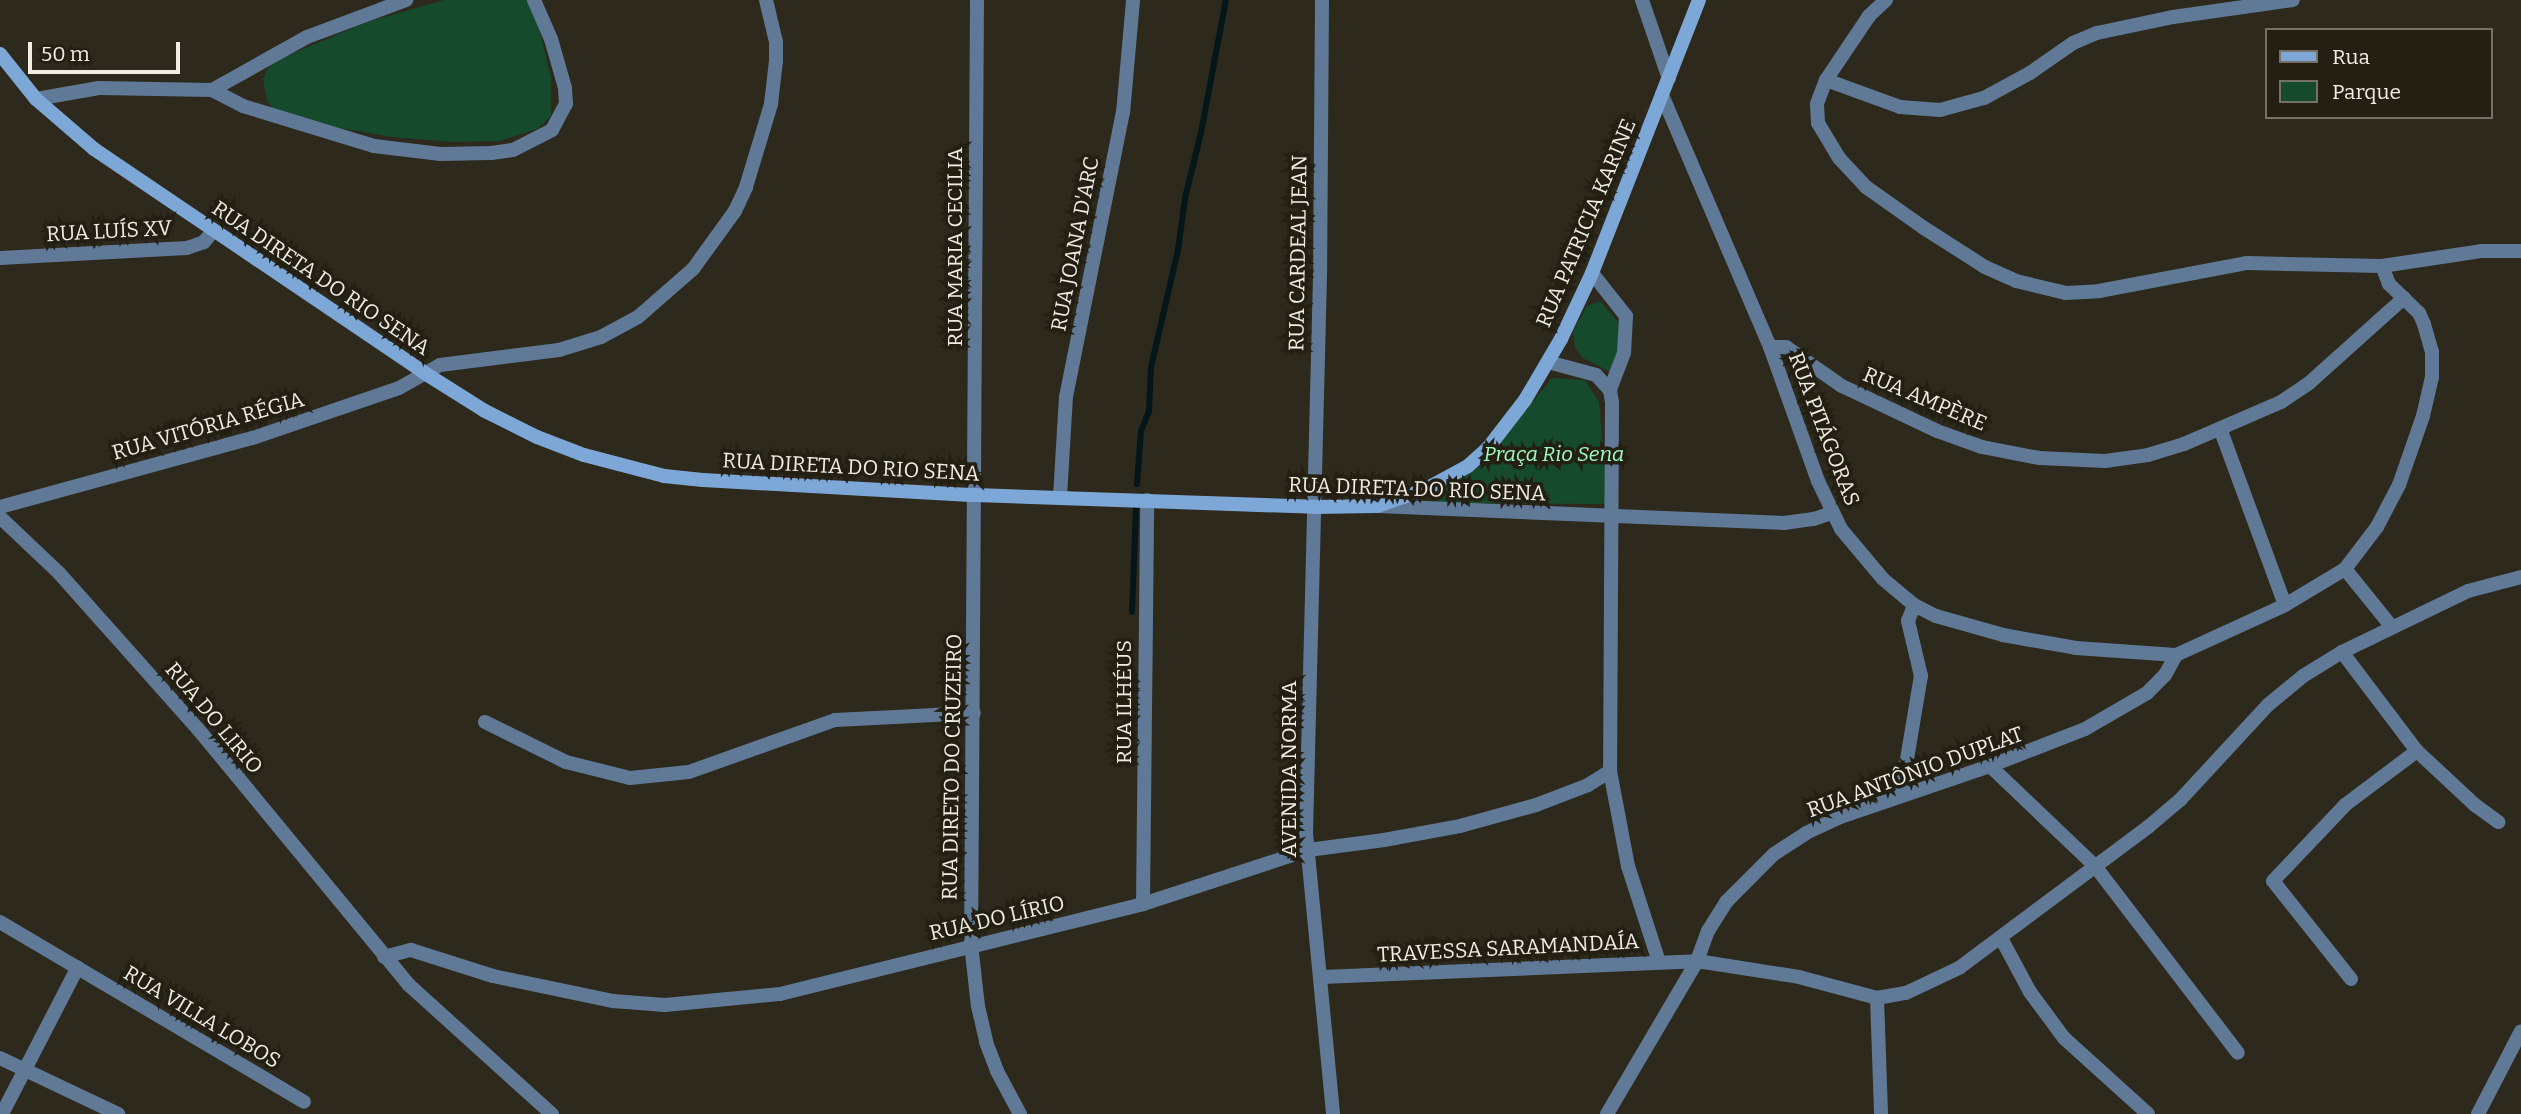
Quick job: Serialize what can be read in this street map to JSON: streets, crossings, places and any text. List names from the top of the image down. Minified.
{"streets":{"main road":["RUA PATRICIA KARINE","RUA DIRETA DO RIO SENA"],"street":["RUA LUÍS XV","RUA JOANA D'ARC","RUA MARIA CECILIA","RUA CARDEAL JEAN","RUA AMPÈRE","RUA VITÓRIA RÉGIA","RUA PITÁGORAS","RUA ILHÉUS","RUA DO LIRIO","RUA DIRETO DO CRUZEIRO","AVENIDA NORMA","RUA ANTÔNIO DUPLAT","RUA DO LÍRIO","TRAVESSA SARAMANDAÍA","RUA VILLA LOBOS"]},"crossings":[["RUA PATRICIA KARINE","RUA DIRETA DO RIO SENA"],["RUA PATRICIA KARINE","RUA PITÁGORAS"],["RUA LUÍS XV","RUA DIRETA DO RIO SENA"],["RUA JOANA D'ARC","RUA DIRETA DO RIO SENA"],["RUA MARIA CECILIA","RUA DIRETA DO RIO SENA"],["RUA MARIA CECILIA","RUA DIRETO DO CRUZEIRO"],["RUA CARDEAL JEAN","RUA DIRETA DO RIO SENA"],["RUA CARDEAL JEAN","AVENIDA NORMA"],["RUA DIRETA DO RIO SENA","RUA VITÓRIA RÉGIA"],["RUA DIRETA DO RIO SENA","RUA PITÁGORAS"],["RUA DIRETA DO RIO SENA","RUA ILHÉUS"],["RUA DIRETA DO RIO SENA","RUA DIRETO DO CRUZEIRO"],["RUA DIRETA DO RIO SENA","AVENIDA NORMA"],["RUA AMPÈRE","RUA PITÁGORAS"],["RUA PITÁGORAS","RUA ANTÔNIO DUPLAT"],["RUA ILHÉUS","RUA DO LÍRIO"],["RUA DO LIRIO","RUA DO LÍRIO"],["RUA DIRETO DO CRUZEIRO","RUA DO LÍRIO"],["AVENIDA NORMA","RUA DO LÍRIO"],["AVENIDA NORMA","TRAVESSA SARAMANDAÍA"],["RUA ANTÔNIO DUPLAT","TRAVESSA SARAMANDAÍA"]],"parks":["Praça Rio Sena"],"legend":["Rua","Parque"],"scale_bar":"50 m"}
